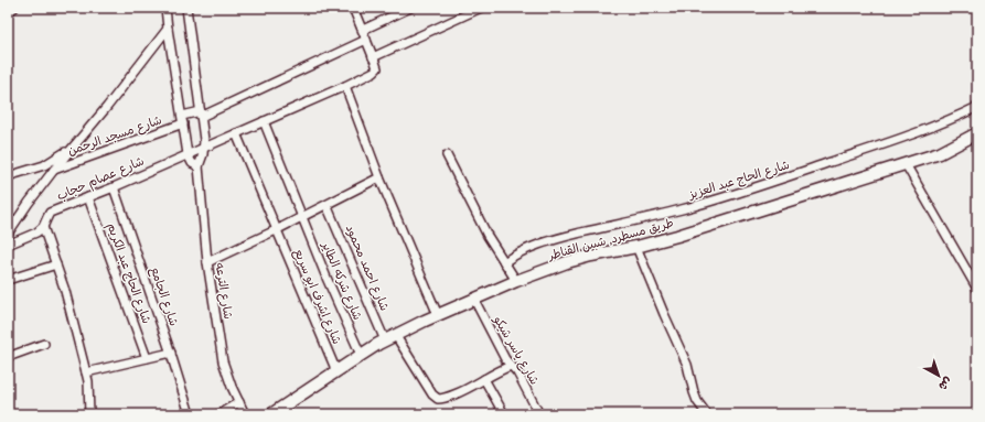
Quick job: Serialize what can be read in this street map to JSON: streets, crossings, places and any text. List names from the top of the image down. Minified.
{"streets":{"main road":["طريق مسطرد, شبين القناطر"],"street":["شارع مسجد الرحمن","شارع عصام حجاب","شارع الحاج عبد العزيز","شارع احمد محمود","شارع الحاج عبد الكريم","شارع شركه الطاير","شارع الترعه","شارع الجامع","شارع اشرف ابو سريع","شارع ياسر شيكو"]},"crossings":[["شارع مسجد الرحمن","شارع الترعه"],["شارع عصام حجاب","شارع الحاج عبد الكريم"],["شارع عصام حجاب","شارع شركه الطاير"],["شارع عصام حجاب","شارع الترعه"],["شارع عصام حجاب","شارع الجامع"],["شارع عصام حجاب","شارع اشرف ابو سريع"],["طريق مسطرد, شبين القناطر","شارع احمد محمود"],["طريق مسطرد, شبين القناطر","شارع شركه الطاير"],["طريق مسطرد, شبين القناطر","شارع اشرف ابو سريع"],["طريق مسطرد, شبين القناطر","شارع ياسر شيكو"]],"north":"bottom right"}
